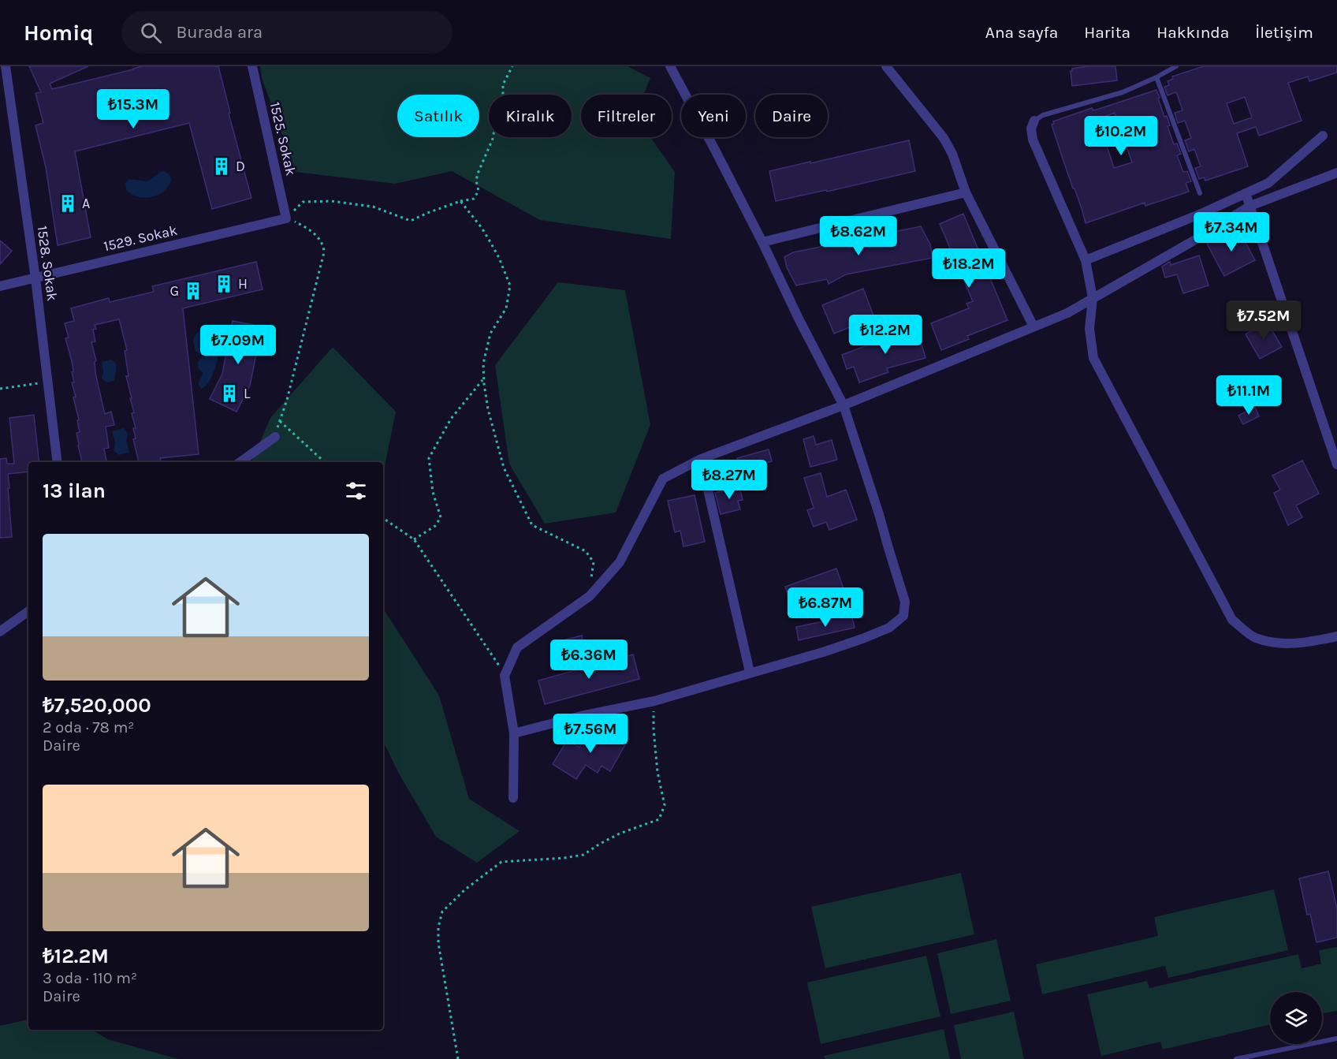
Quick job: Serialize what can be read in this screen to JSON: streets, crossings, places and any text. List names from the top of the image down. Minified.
{"streets":{"street":["1525. Sokak","1529. Sokak","1528. Sokak"]},"crossings":[["1525. Sokak","1529. Sokak"],["1529. Sokak","1528. Sokak"]],"places":{"building":["D","A","H","G","L"]},"page":{"header":"Homiq","search":"Burada ara","nav":["Ana sayfa","Harita","Hakkında","İletişim"],"price":["₺15.3M","₺10.2M","₺7.34M","₺8.62M","₺18.2M","₺7.52M","₺12.2M","₺7.09M","₺11.1M","₺8.27M","₺6.87M","₺6.36M","₺7.56M"],"chip":["Satılık","Kiralık","Filtreler","Yeni","Daire"],"heading":"13 ilan","list":[{"name":"₺7,520,000","note":"2 oda · 78 m² · Daire"},{"name":"₺12.2M","note":"3 oda · 110 m² · Daire"}]}}
